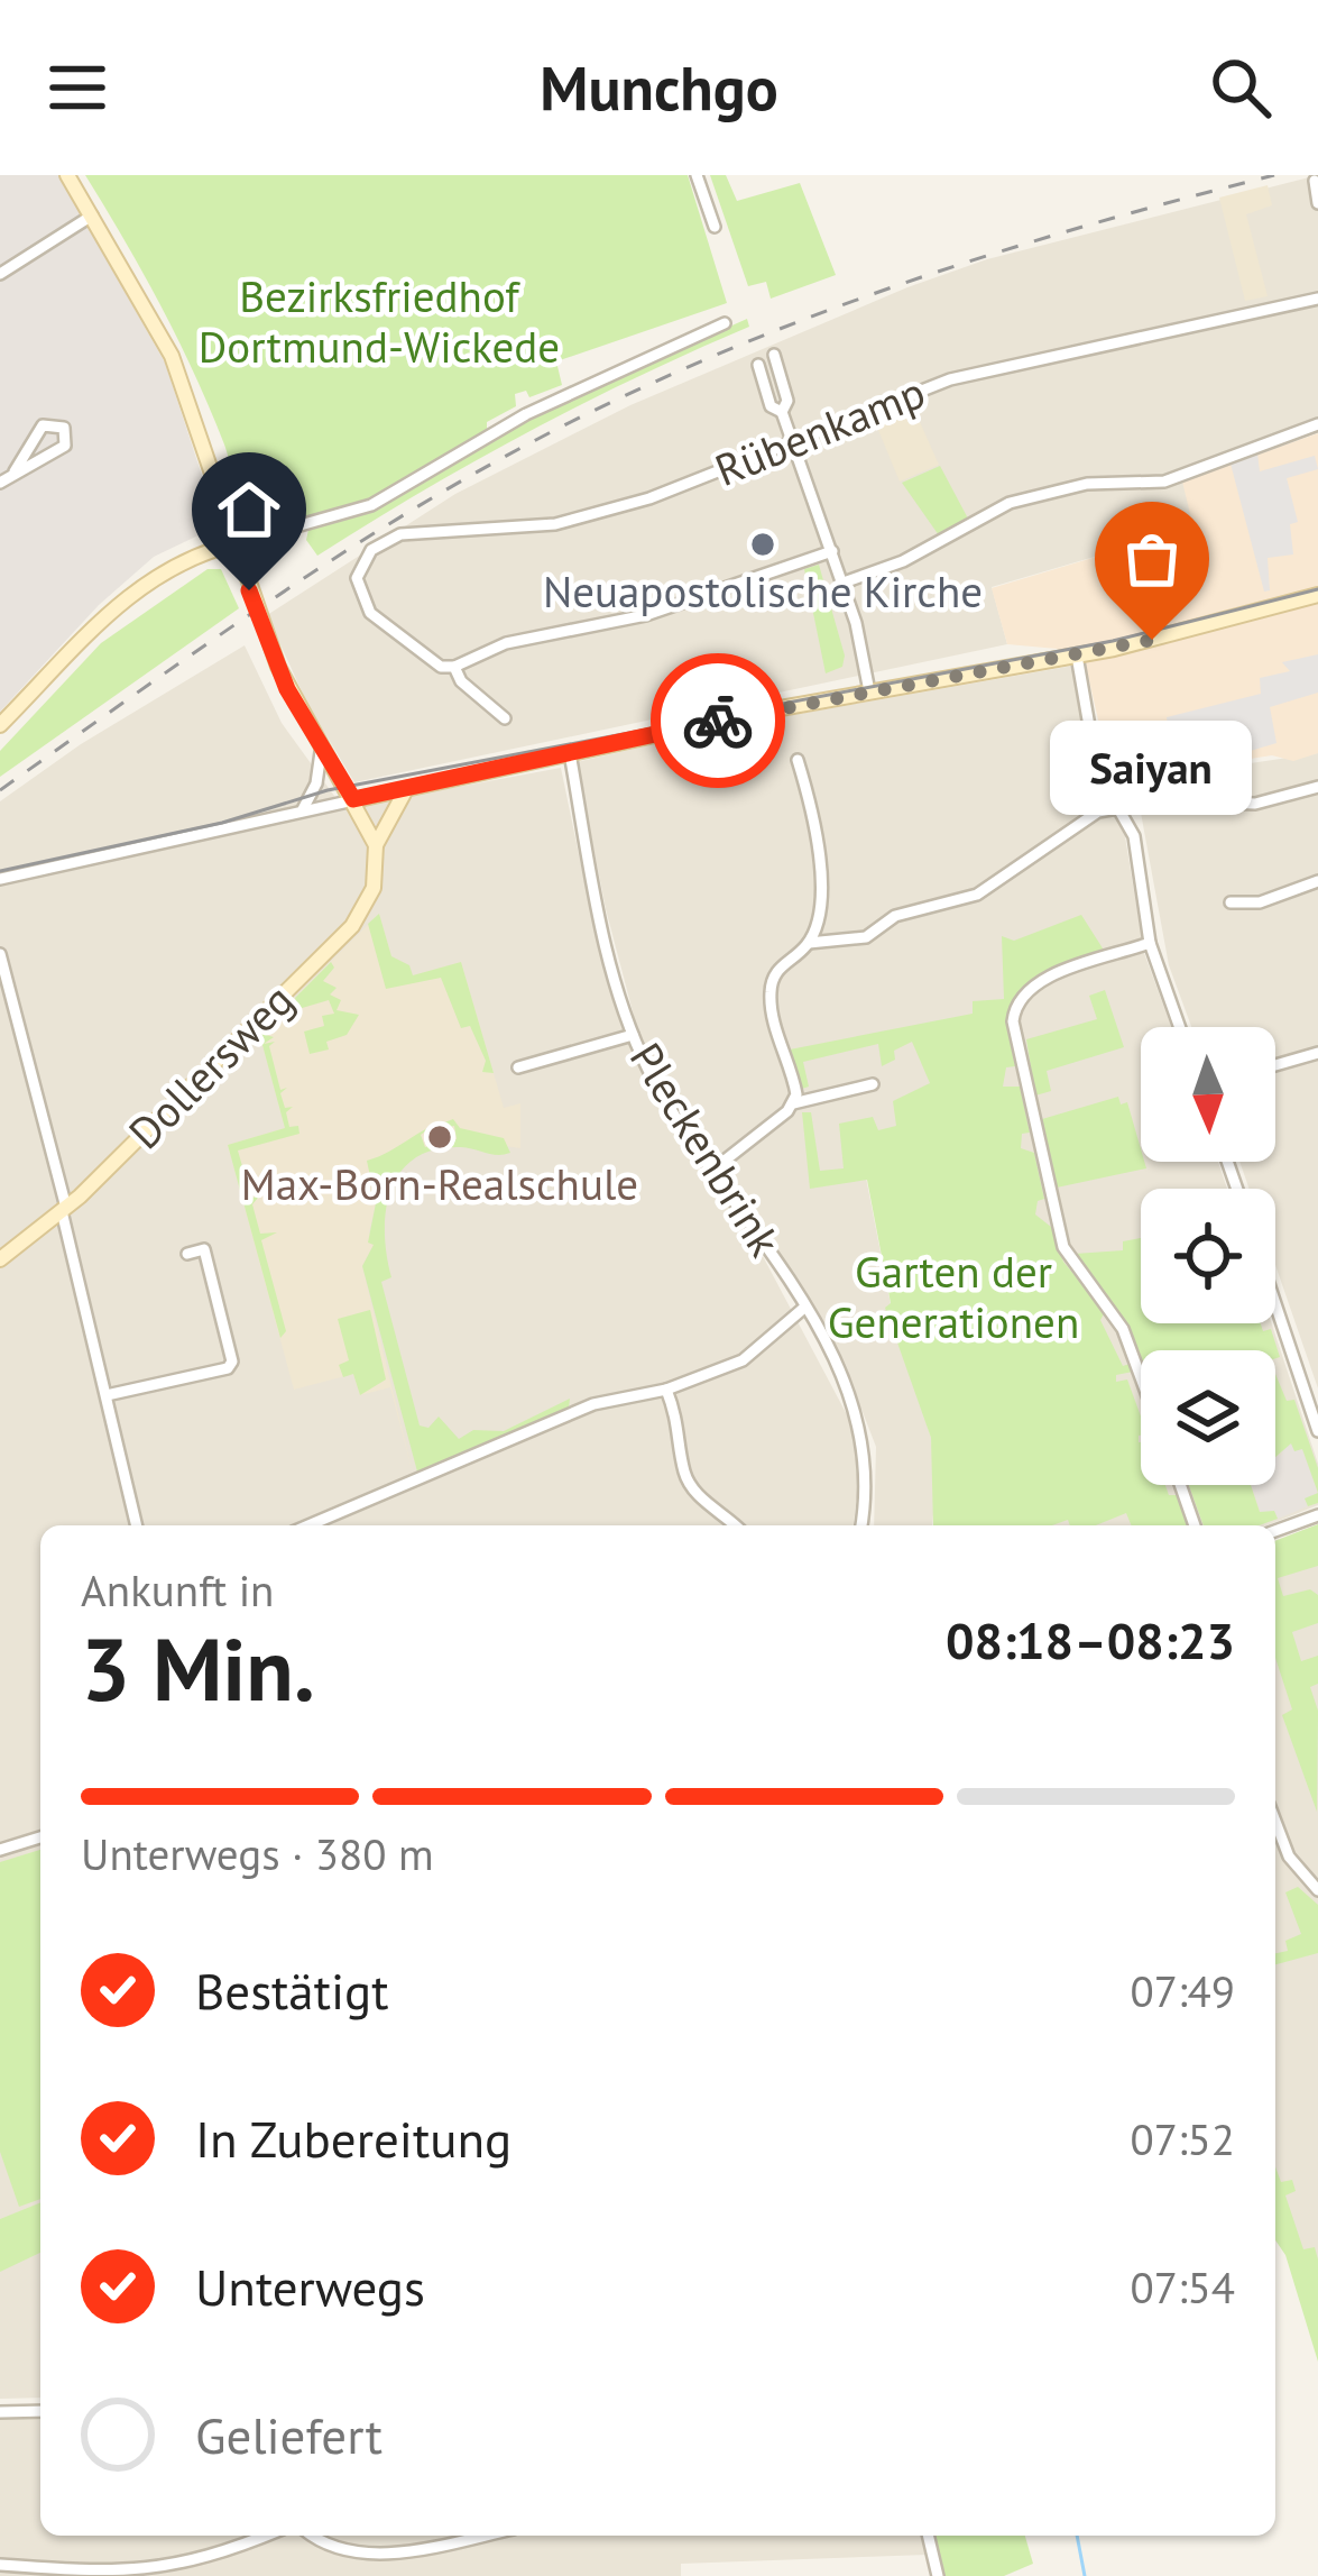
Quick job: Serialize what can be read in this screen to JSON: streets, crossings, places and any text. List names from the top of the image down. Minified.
{"streets":{"main road":["Dollersweg"],"street":["Rübenkamp","Pleckenbrink"]},"parks":["Bezirksfriedhof Dortmund-Wickede","Garten der Generationen"],"places":["Neuapostolische Kirche","Saiyan","Max-Born-Realschule"],"north":"bottom","page":{"header":"Munchgo","bubble":"Saiyan","heading":["3 Min.","Ankunft in","08:18–08:23"],"bar":"Unterwegs · 380 m","list":[["Bestätigt","07:49"],["In Zubereitung","07:52"],["Unterwegs","07:54"],"Geliefert"]}}
